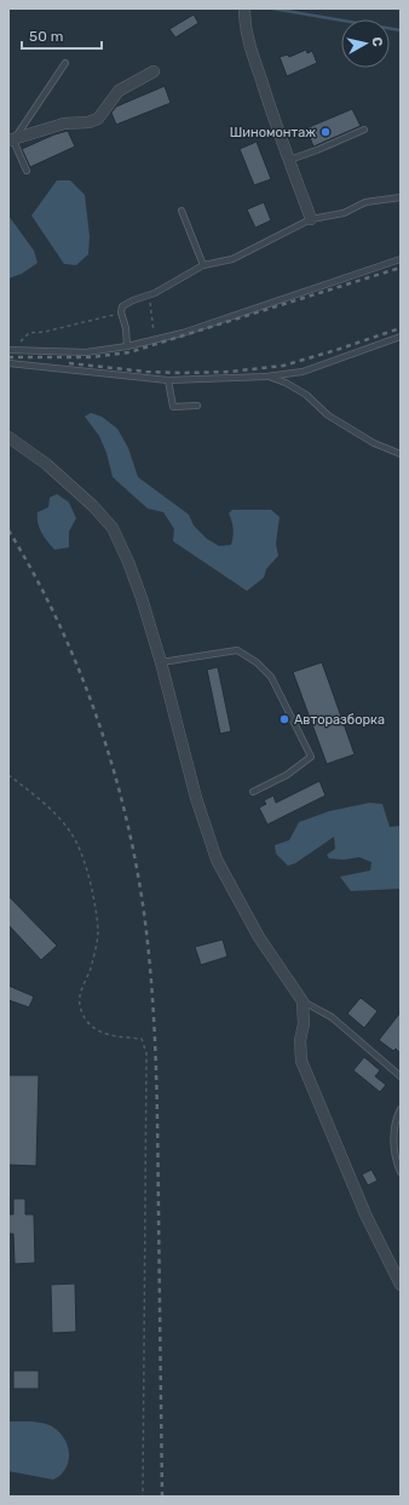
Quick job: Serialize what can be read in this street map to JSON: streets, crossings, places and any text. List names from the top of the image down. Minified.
{"places":["Шиномонтаж","Авторазборка"],"scale_bar":"50 m","north":"right"}
